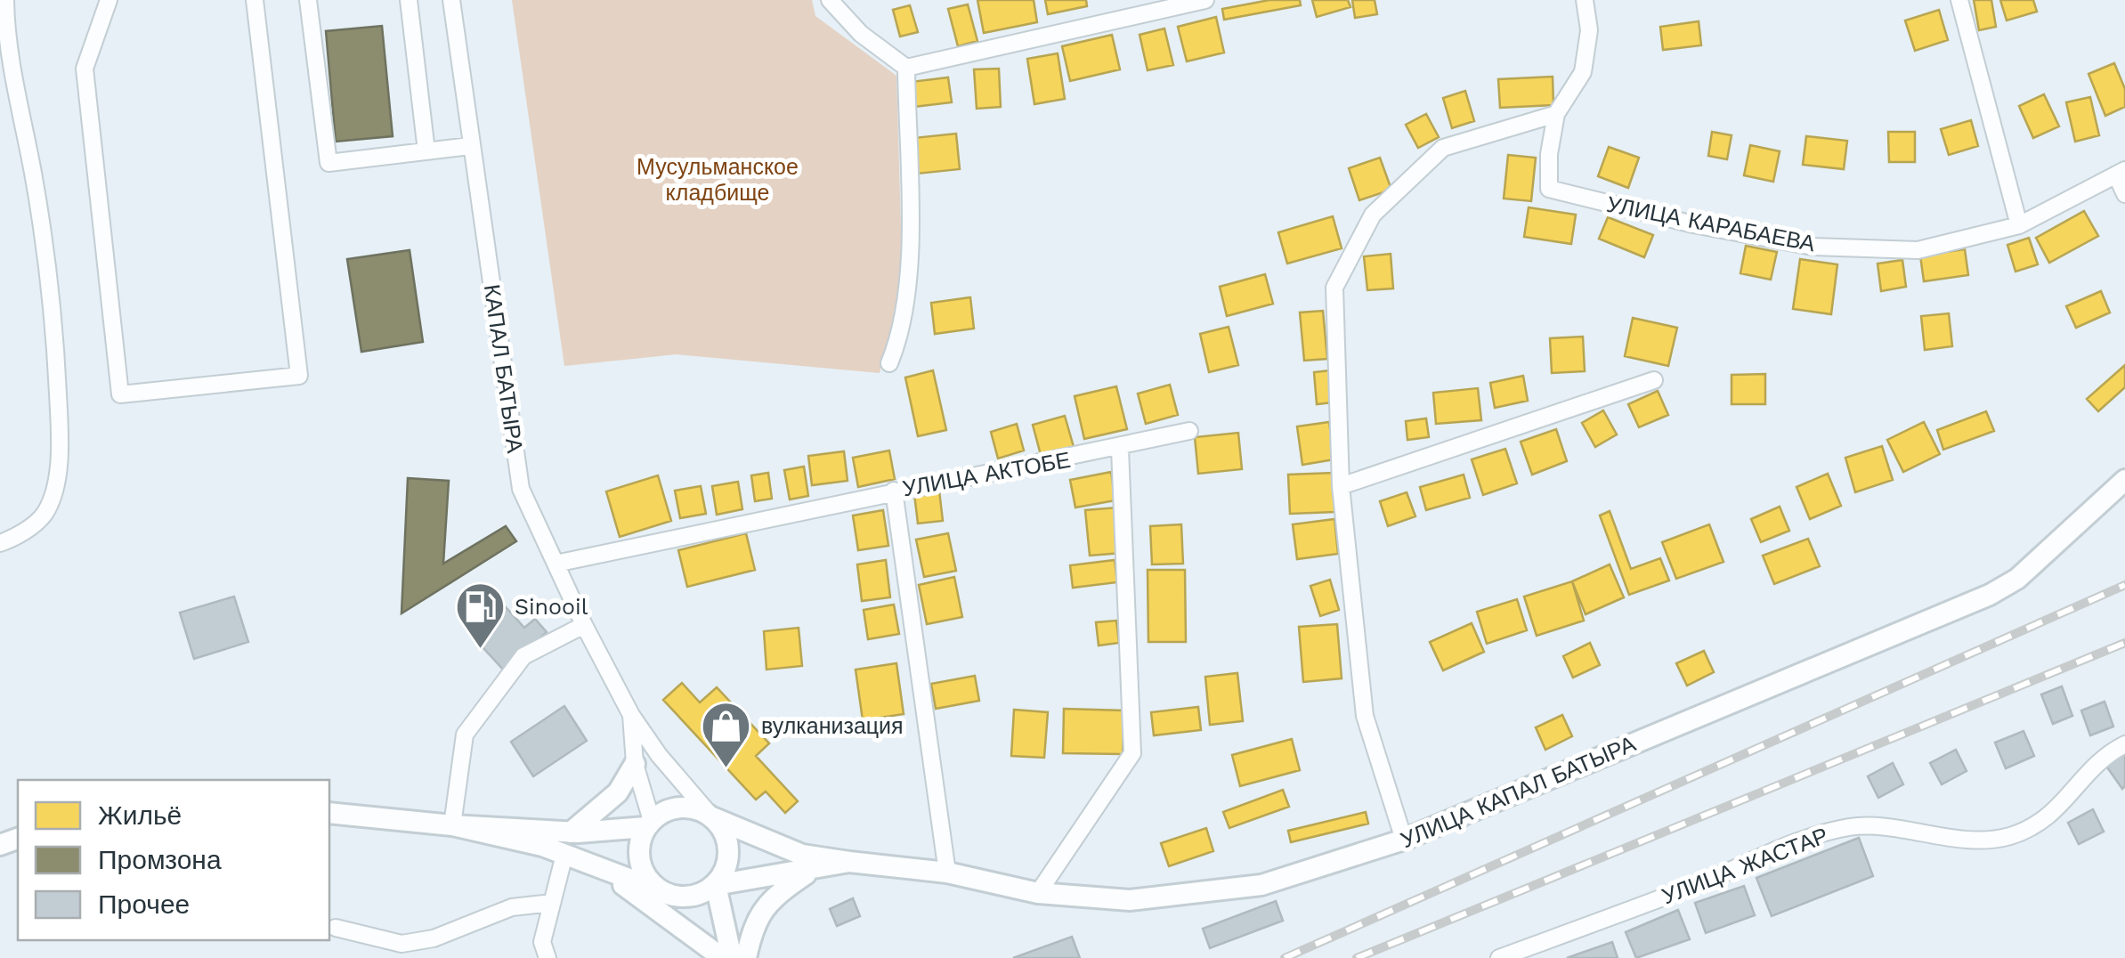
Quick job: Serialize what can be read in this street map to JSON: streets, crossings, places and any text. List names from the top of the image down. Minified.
{"streets":{"main road":["УЛИЦА КАПАЛ БАТЫРА"],"street":["УЛИЦА КАРАБАЕВА","КАПАЛ БАТЫРА","УЛИЦА АКТОБЕ","УЛИЦА ЖАСТАР"]},"crossings":[["КАПАЛ БАТЫРА","УЛИЦА АКТОБЕ"],["КАПАЛ БАТЫРА","УЛИЦА КАПАЛ БАТЫРА"]],"parks":["Мусульманское кладбище"],"places":{"fuel station":["Sinooil"],"shop":["вулканизация"]},"legend":["Жильё","Промзона","Прочее"]}
